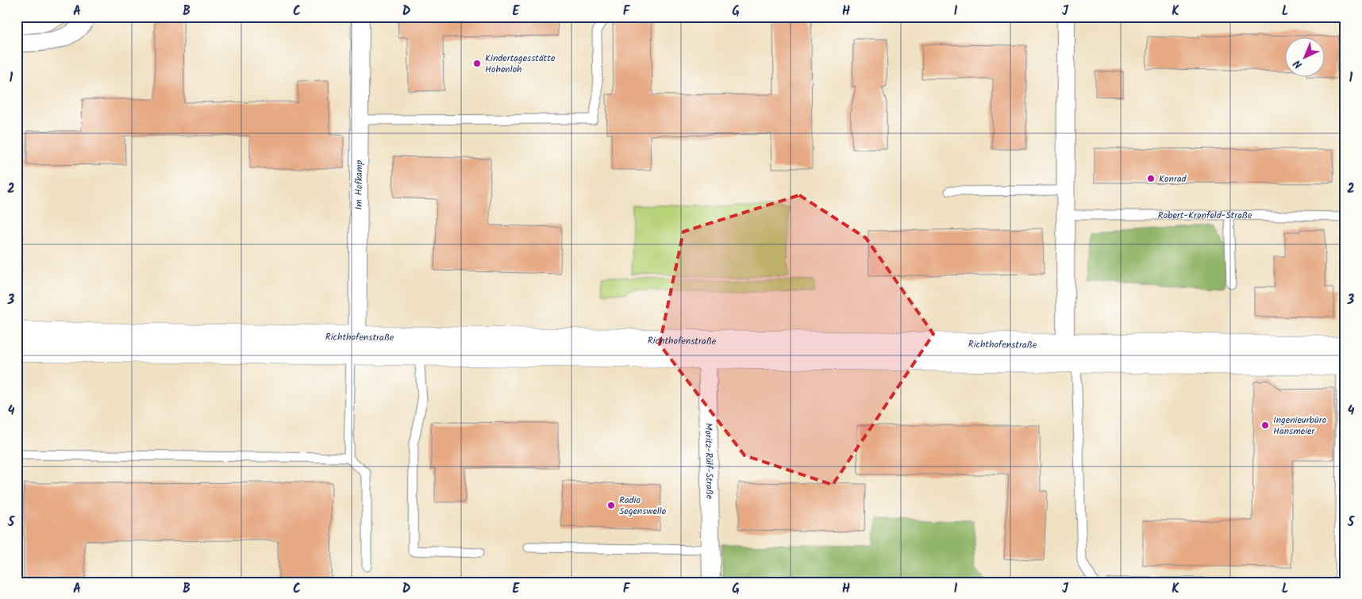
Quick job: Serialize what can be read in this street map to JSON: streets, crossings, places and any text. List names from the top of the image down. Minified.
{"streets":{"street":["Im Hofkamp","Richthofenstraße","Moritz-Rülf-Straße"],"lane":["Robert-Kronfeld-Straße"]},"crossings":[["Im Hofkamp","Richthofenstraße"],["Richthofenstraße","Moritz-Rülf-Straße"]],"places":["Kindertagesstätte Hohenloh","Konrad","Ingenieurbüro Hansmeier","Radio Segenswelle"],"north":"bottom left","grid":{"columns":["A","B","C","D","E","F","G","H","I","J","K","L"],"rows":["1","2","3","4","5"]}}
